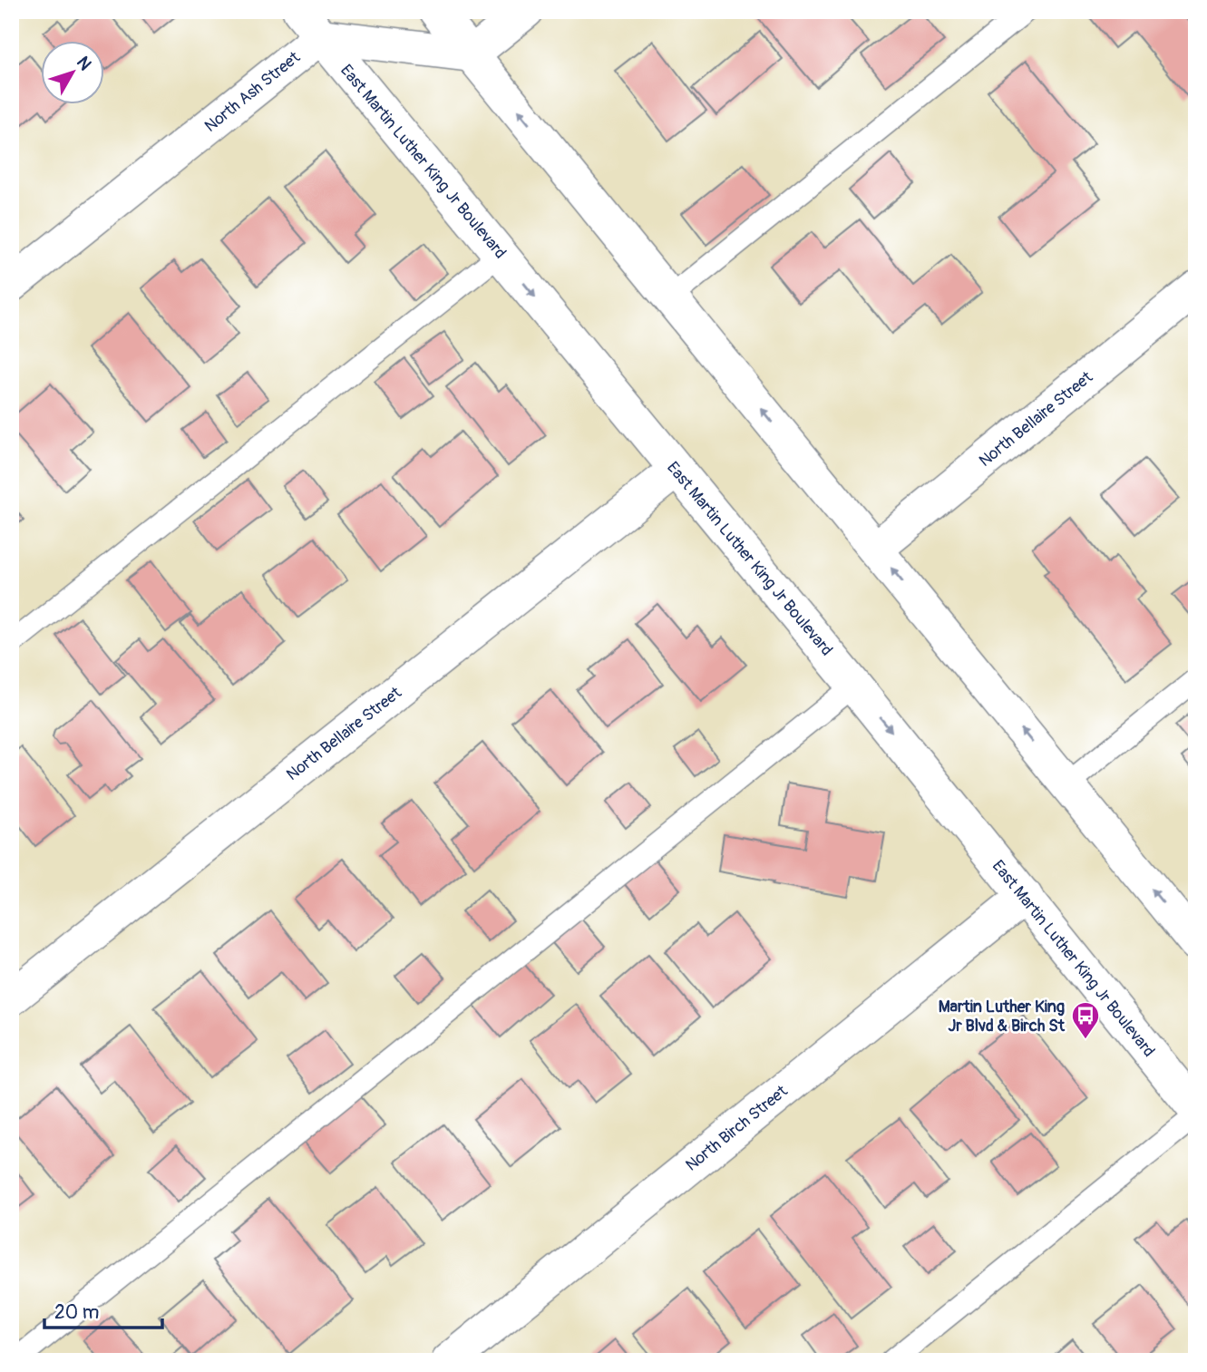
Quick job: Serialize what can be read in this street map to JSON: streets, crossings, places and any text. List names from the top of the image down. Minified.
{"streets":{"street":["North Ash Street","East Martin Luther King Jr Boulevard","North Bellaire Street","North Birch Street"]},"crossings":[["North Ash Street","East Martin Luther King Jr Boulevard"],["East Martin Luther King Jr Boulevard","North Bellaire Street"],["East Martin Luther King Jr Boulevard","North Birch Street"]],"places":{"bus stop":["Martin Luther King Jr Blvd & Birch St"]},"scale_bar":"20 m","north":"top right"}
